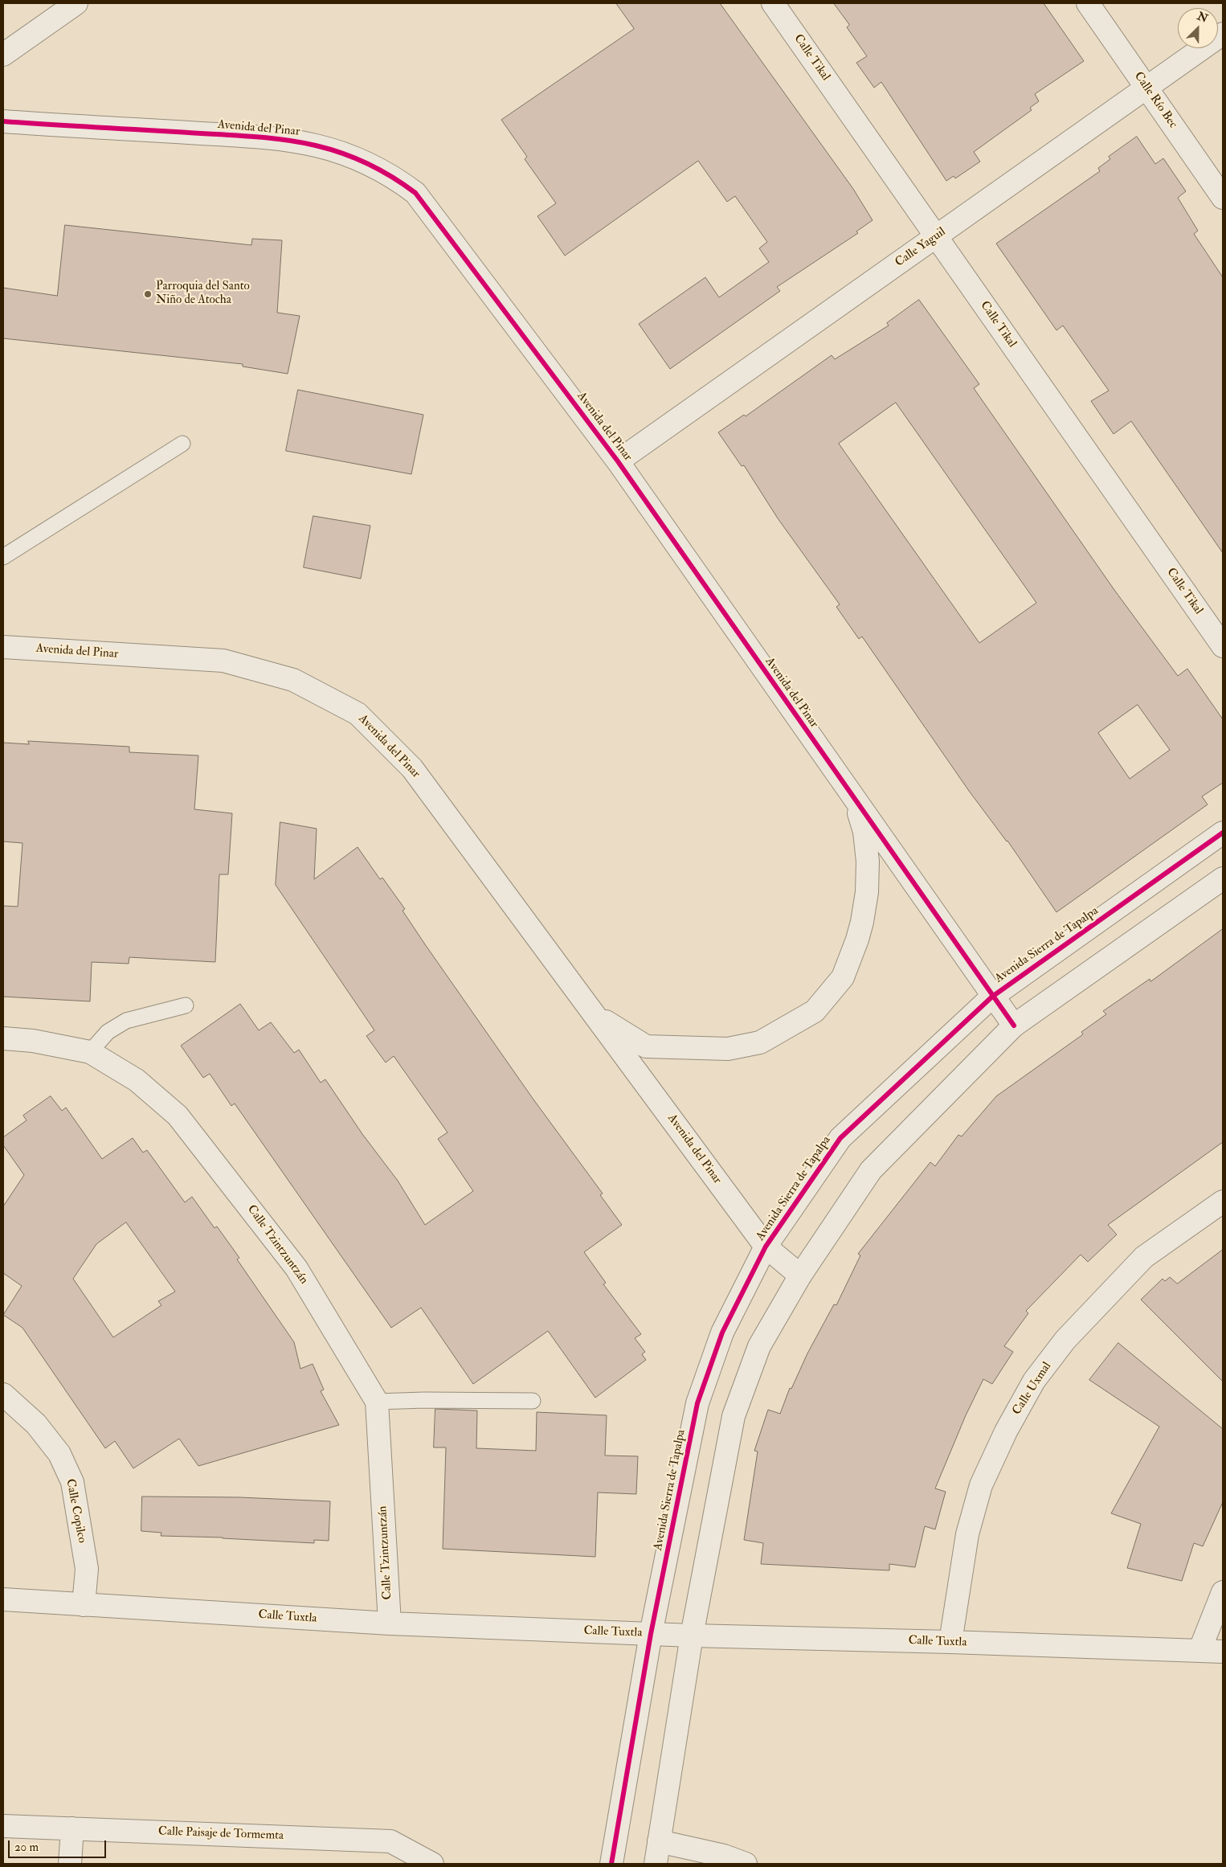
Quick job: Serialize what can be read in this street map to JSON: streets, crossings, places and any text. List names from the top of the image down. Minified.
{"streets":{"street":["Calle Tikal","Calle Río Bec","Avenida del Pinar","Calle Yaguil","Avenida Sierra de Tapalpa","Calle Tzintzuntzán","Calle Uxmal","Calle Copilco","Calle Tuxtla","Calle Paisaje de Tormemta"]},"crossings":[["Calle Tikal","Calle Yaguil"],["Calle Río Bec","Calle Yaguil"],["Avenida del Pinar","Calle Yaguil"],["Avenida del Pinar","Avenida Sierra de Tapalpa"],["Avenida Sierra de Tapalpa","Calle Tuxtla"],["Calle Tzintzuntzán","Calle Tuxtla"],["Calle Uxmal","Calle Tuxtla"],["Calle Copilco","Calle Tuxtla"]],"places":["Parroquia del Santo Niño de Atocha"],"scale_bar":"20 m","north":"top right"}
